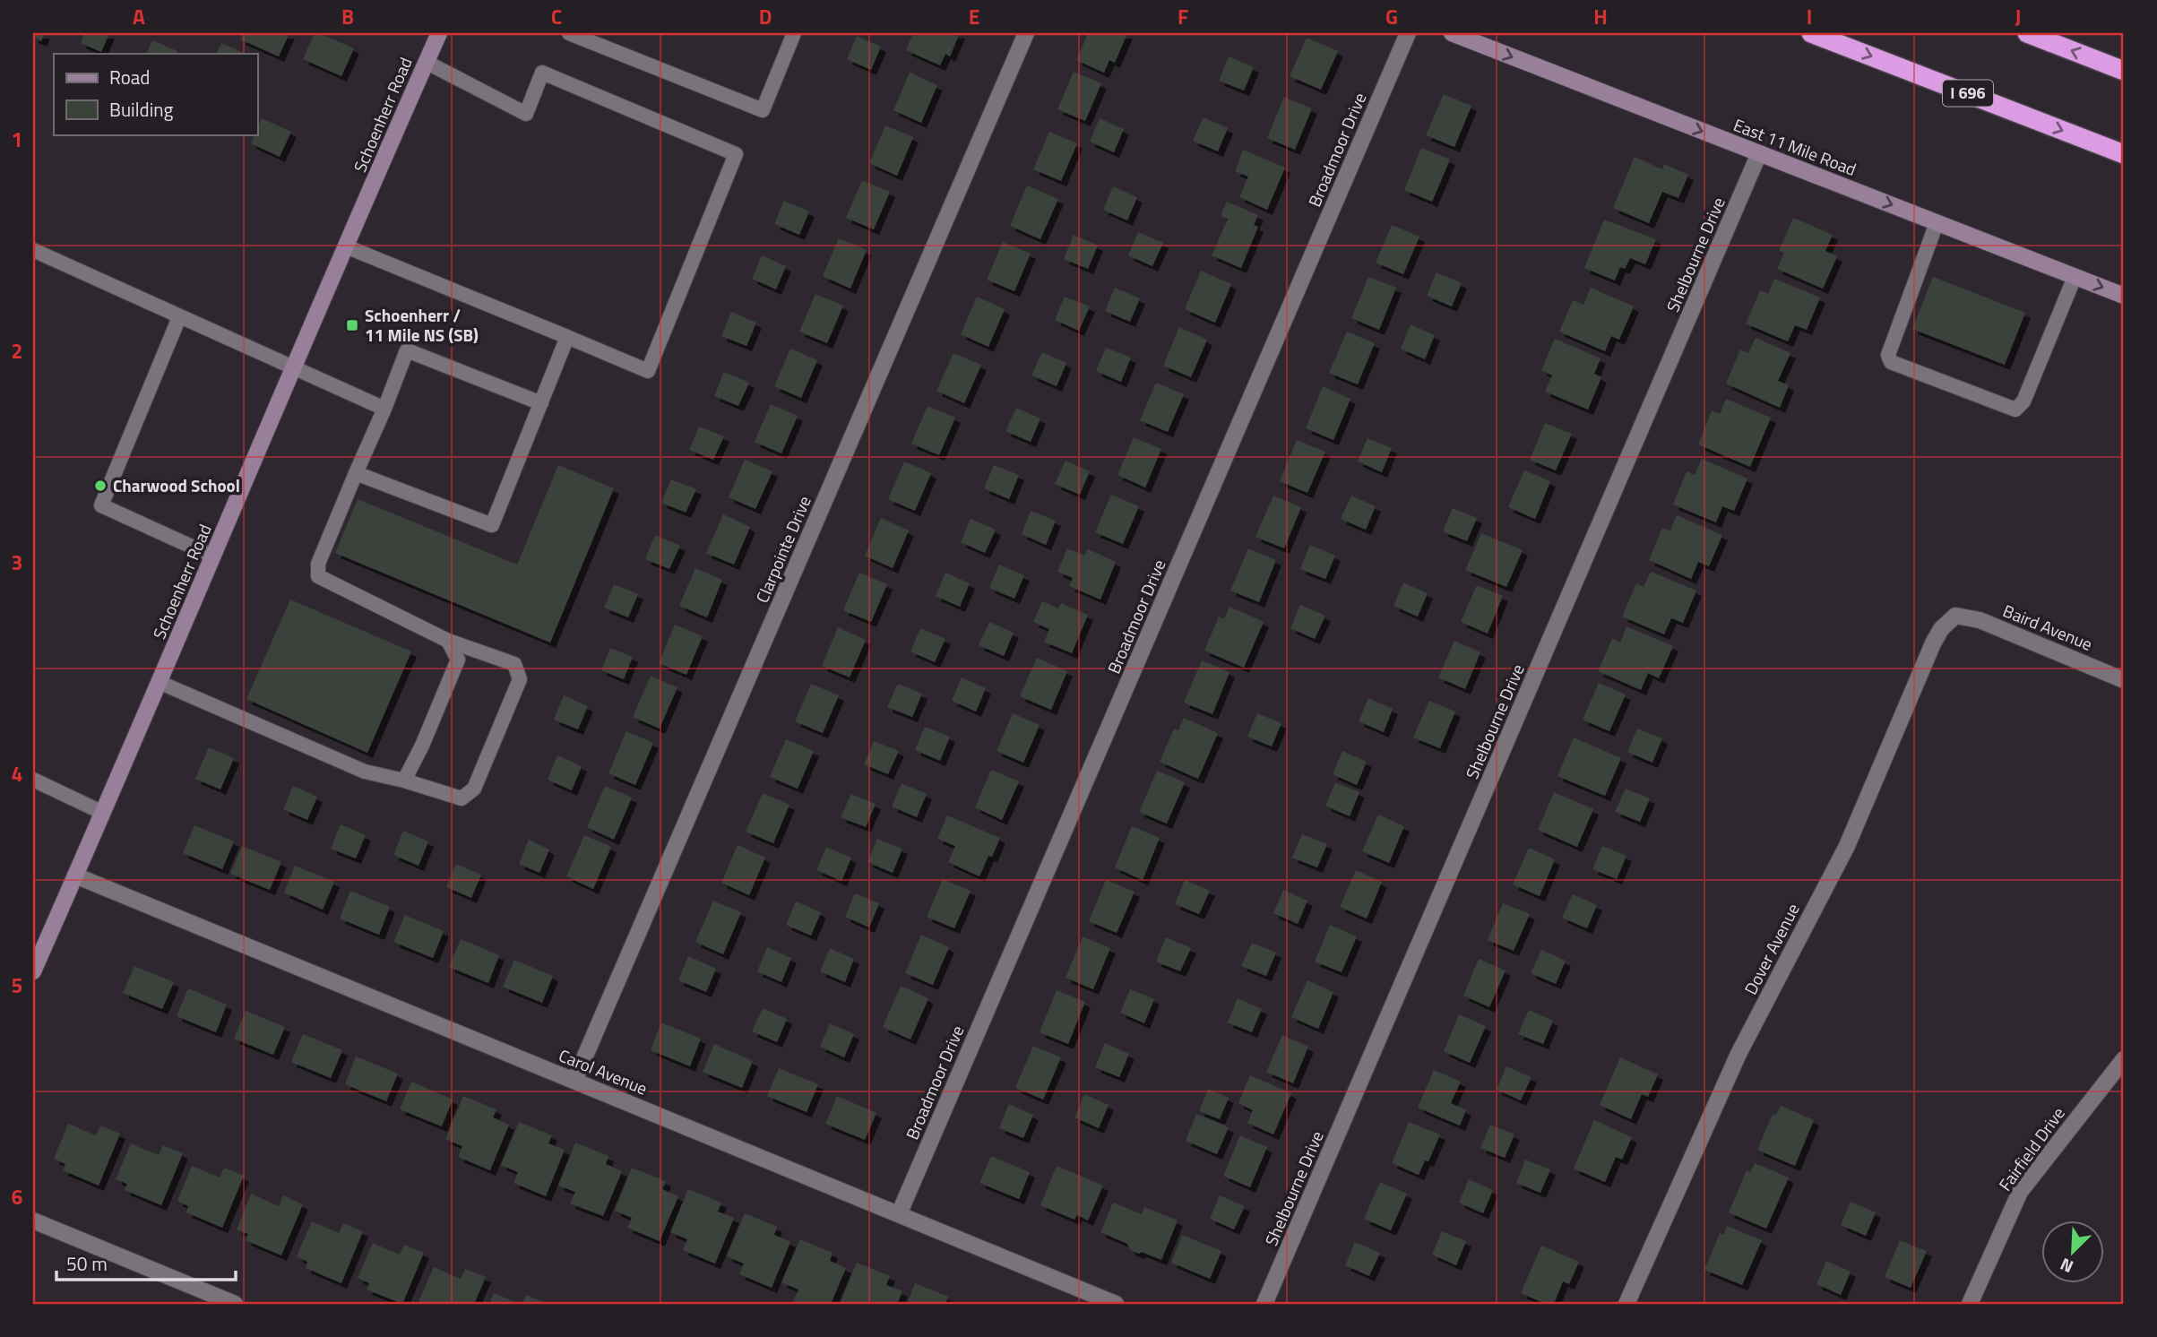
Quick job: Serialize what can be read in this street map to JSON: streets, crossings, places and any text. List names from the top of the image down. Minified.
{"streets":{"highway":["I 696"],"main road":["Schoenherr Road","East 11 Mile Road"],"street":["Broadmoor Drive","Shelbourne Drive","Clarpointe Drive","Baird Avenue","Dover Avenue","Carol Avenue","Fairfield Drive"]},"crossings":[["Schoenherr Road","Carol Avenue"],["East 11 Mile Road","Shelbourne Drive"],["Broadmoor Drive","Carol Avenue"],["Clarpointe Drive","Carol Avenue"],["Baird Avenue","Dover Avenue"]],"one_way":["East 11 Mile Road"],"places":{"transit":["Schoenherr / 11 Mile NS (SB)"],"other":["Charwood School"]},"legend":["Road","Building"],"scale_bar":"50 m","north":"bottom left","grid":{"columns":["A","B","C","D","E","F","G","H","I","J"],"rows":["1","2","3","4","5","6"]}}
